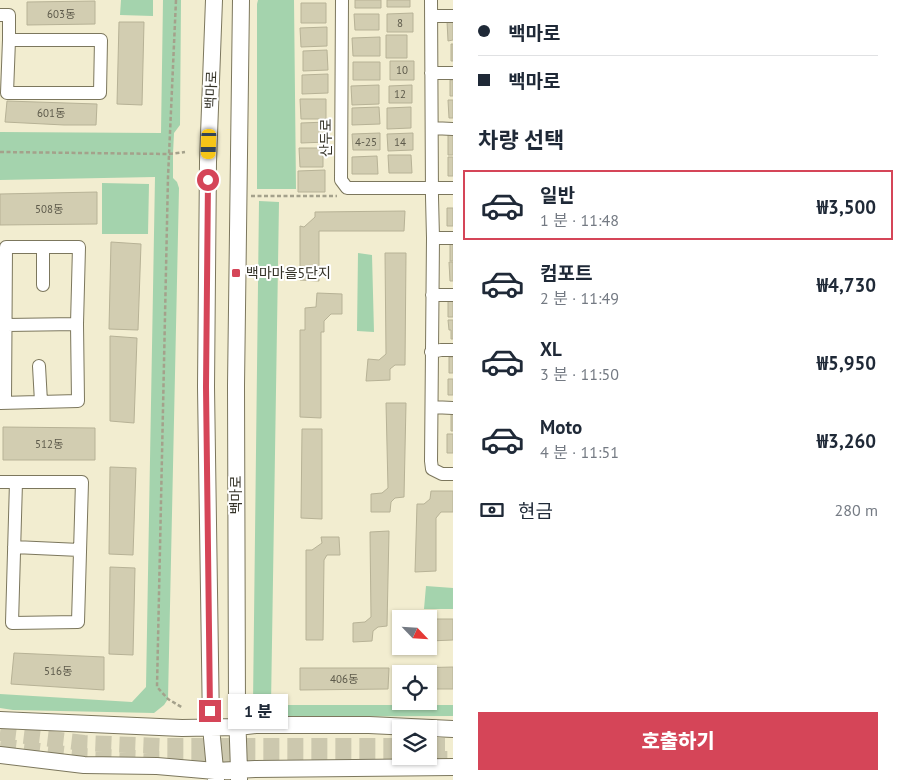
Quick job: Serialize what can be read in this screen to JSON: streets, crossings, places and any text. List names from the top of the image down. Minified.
{"streets":{"main road":["백마로"],"street":["산두로"]},"places":{"transit":["백마마을5단지"]},"house_numbers":["603동","8","10","12","601동","4-25","14","508동","512동","516동","406동"],"north":"bottom right","page":{"banner":["백마로","백마로"],"heading":"차량 선택","list":[{"name":"일반","note":"1 분 · 11:48","value":"₩3,500"},{"name":"컴포트","note":"2 분 · 11:49","value":"₩4,730"},{"name":"XL","note":"3 분 · 11:50","value":"₩5,950"},{"name":"Moto","note":"4 분 · 11:51","value":"₩3,260"}],"pay":["현금","280 m"],"bubble":"1 분","buttons":"호출하기"}}
